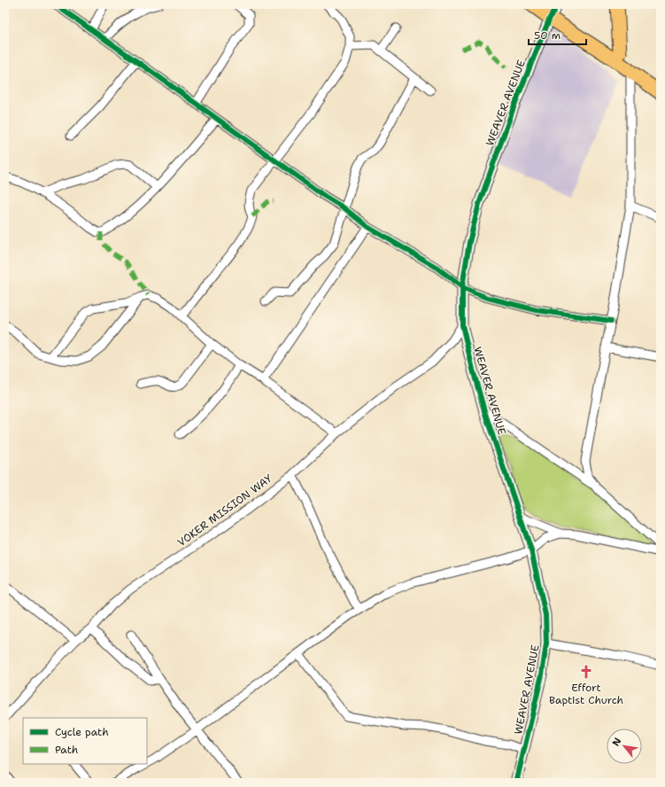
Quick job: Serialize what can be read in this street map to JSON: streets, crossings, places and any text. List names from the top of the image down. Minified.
{"streets":{"street":["WEAVER AVENUE","VOKER MISSION WAY"]},"crossings":[["WEAVER AVENUE","VOKER MISSION WAY"]],"places":{"church":["Effort Baptist Church"]},"legend":["Cycle path","Path"],"scale_bar":"50 m","north":"top left"}
